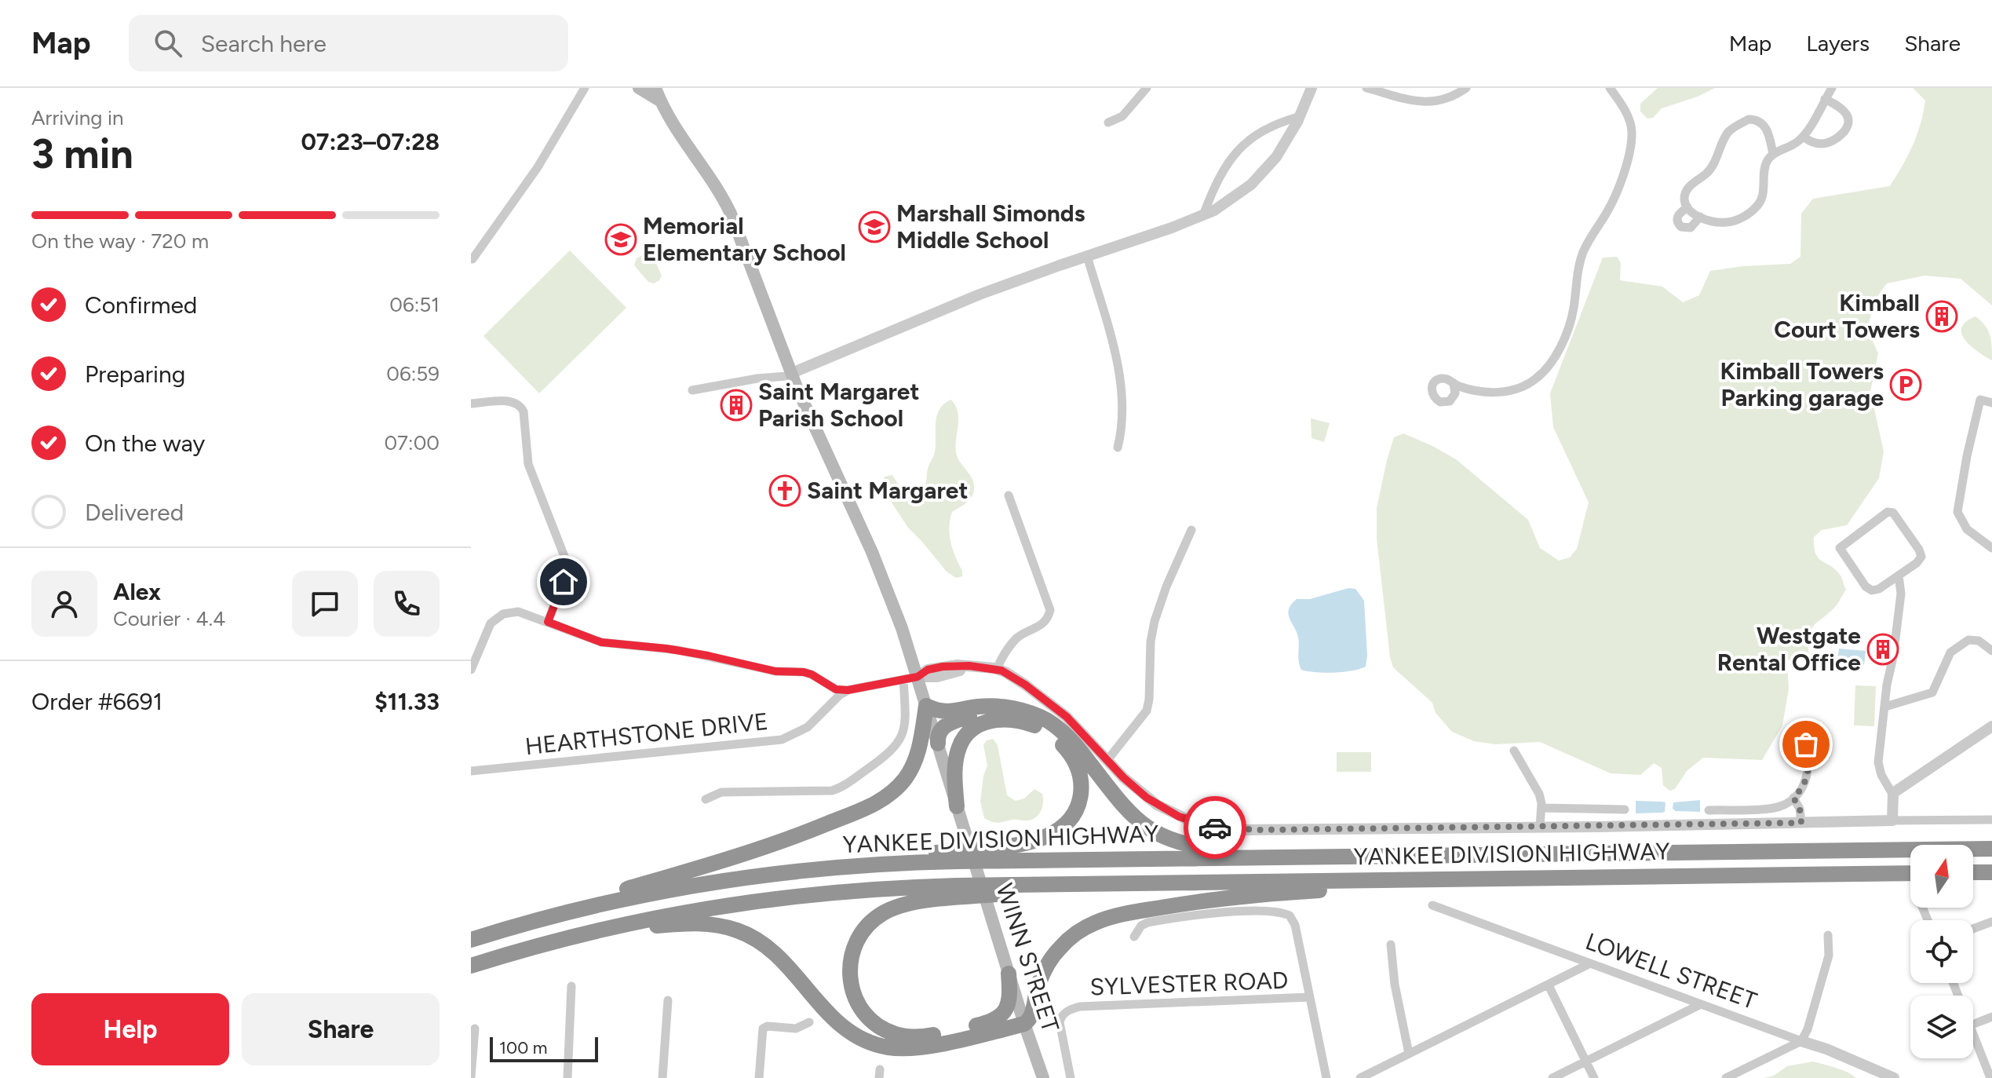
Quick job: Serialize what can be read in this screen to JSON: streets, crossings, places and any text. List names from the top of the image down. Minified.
{"streets":{"highway":["YANKEE DIVISION HIGHWAY"],"main road":["WINN STREET"],"street":["HEARTHSTONE DRIVE","LOWELL STREET","SYLVESTER ROAD"]},"places":{"school or university":["Marshall Simonds Middle School","Memorial Elementary School"],"building":["Kimball Court Towers","Saint Margaret Parish School","Westgate Rental Office"],"parking":["Kimball Towers Parking garage"],"church":["Saint Margaret"]},"scale_bar":"100 m","north":"top","page":{"header":"Map","search":"Search here","nav":["Map","Layers","Share"],"heading":["3 min","Arriving in","07:23–07:28"],"panel":["Alex","Courier · 4.4","Order #6691","$11.33"],"bar":"On the way · 720 m","list":[["Confirmed","06:51"],["Preparing","06:59"],["On the way","07:00"],"Delivered"],"buttons":["Help","Share"],"scale":"100 m"}}
